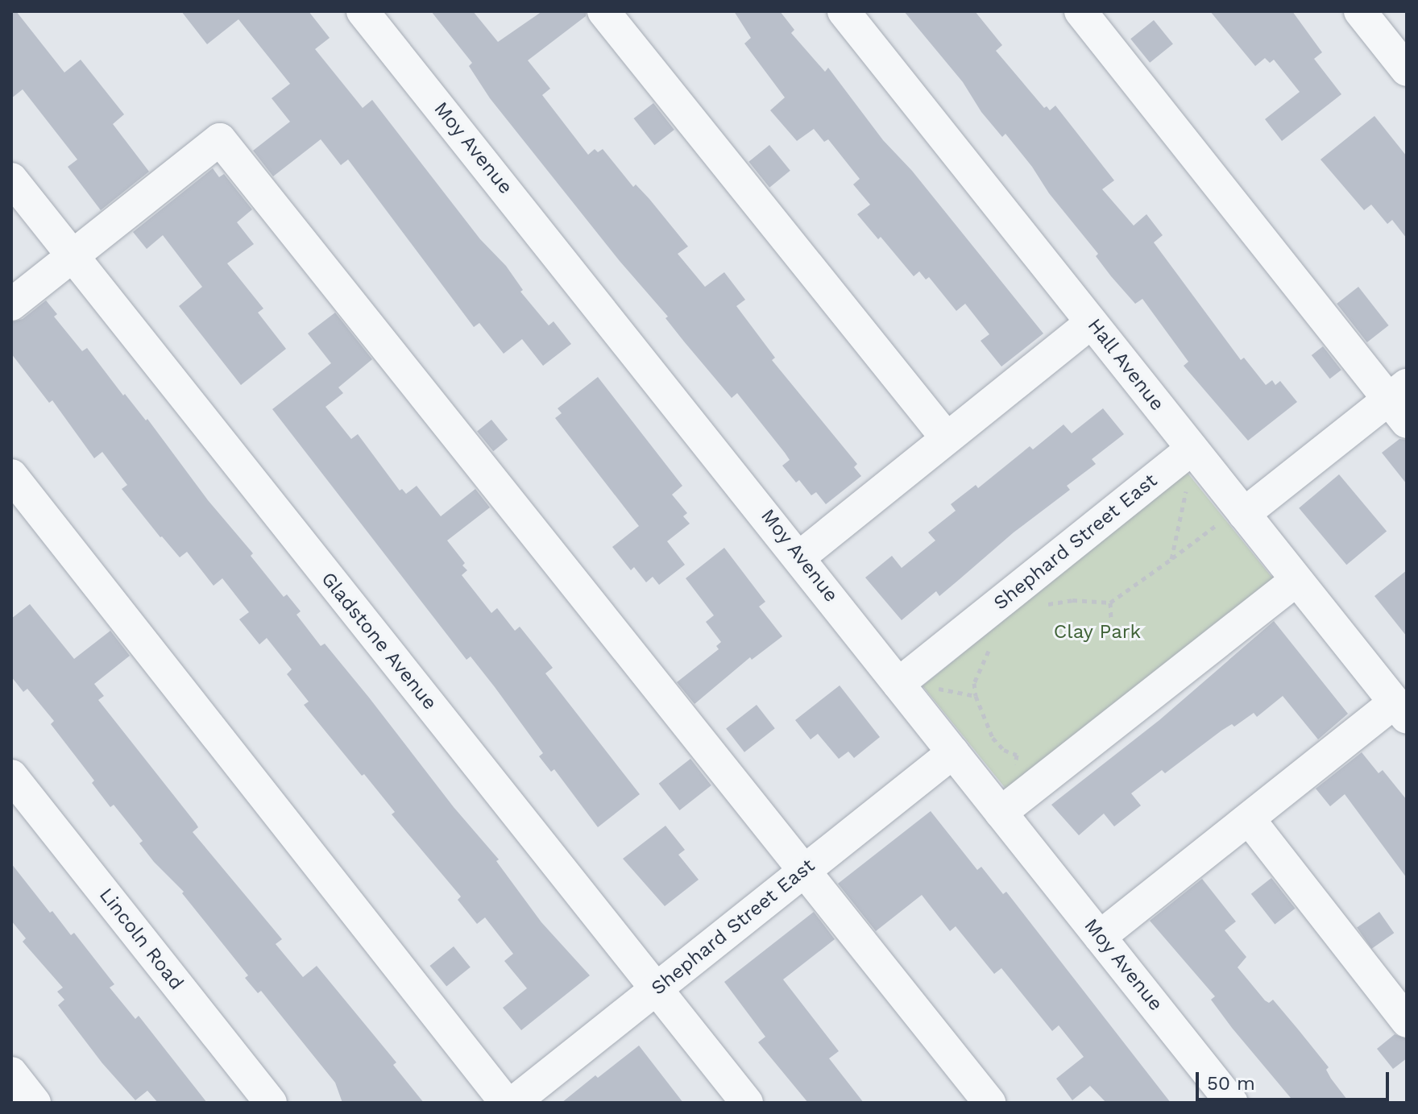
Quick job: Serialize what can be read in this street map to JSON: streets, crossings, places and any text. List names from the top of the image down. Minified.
{"streets":{"street":["Moy Avenue","Hall Avenue","Shephard Street East","Gladstone Avenue","Lincoln Road"]},"crossings":[["Moy Avenue","Shephard Street East"],["Hall Avenue","Shephard Street East"],["Shephard Street East","Gladstone Avenue"]],"parks":["Clay Park"],"scale_bar":"50 m"}
